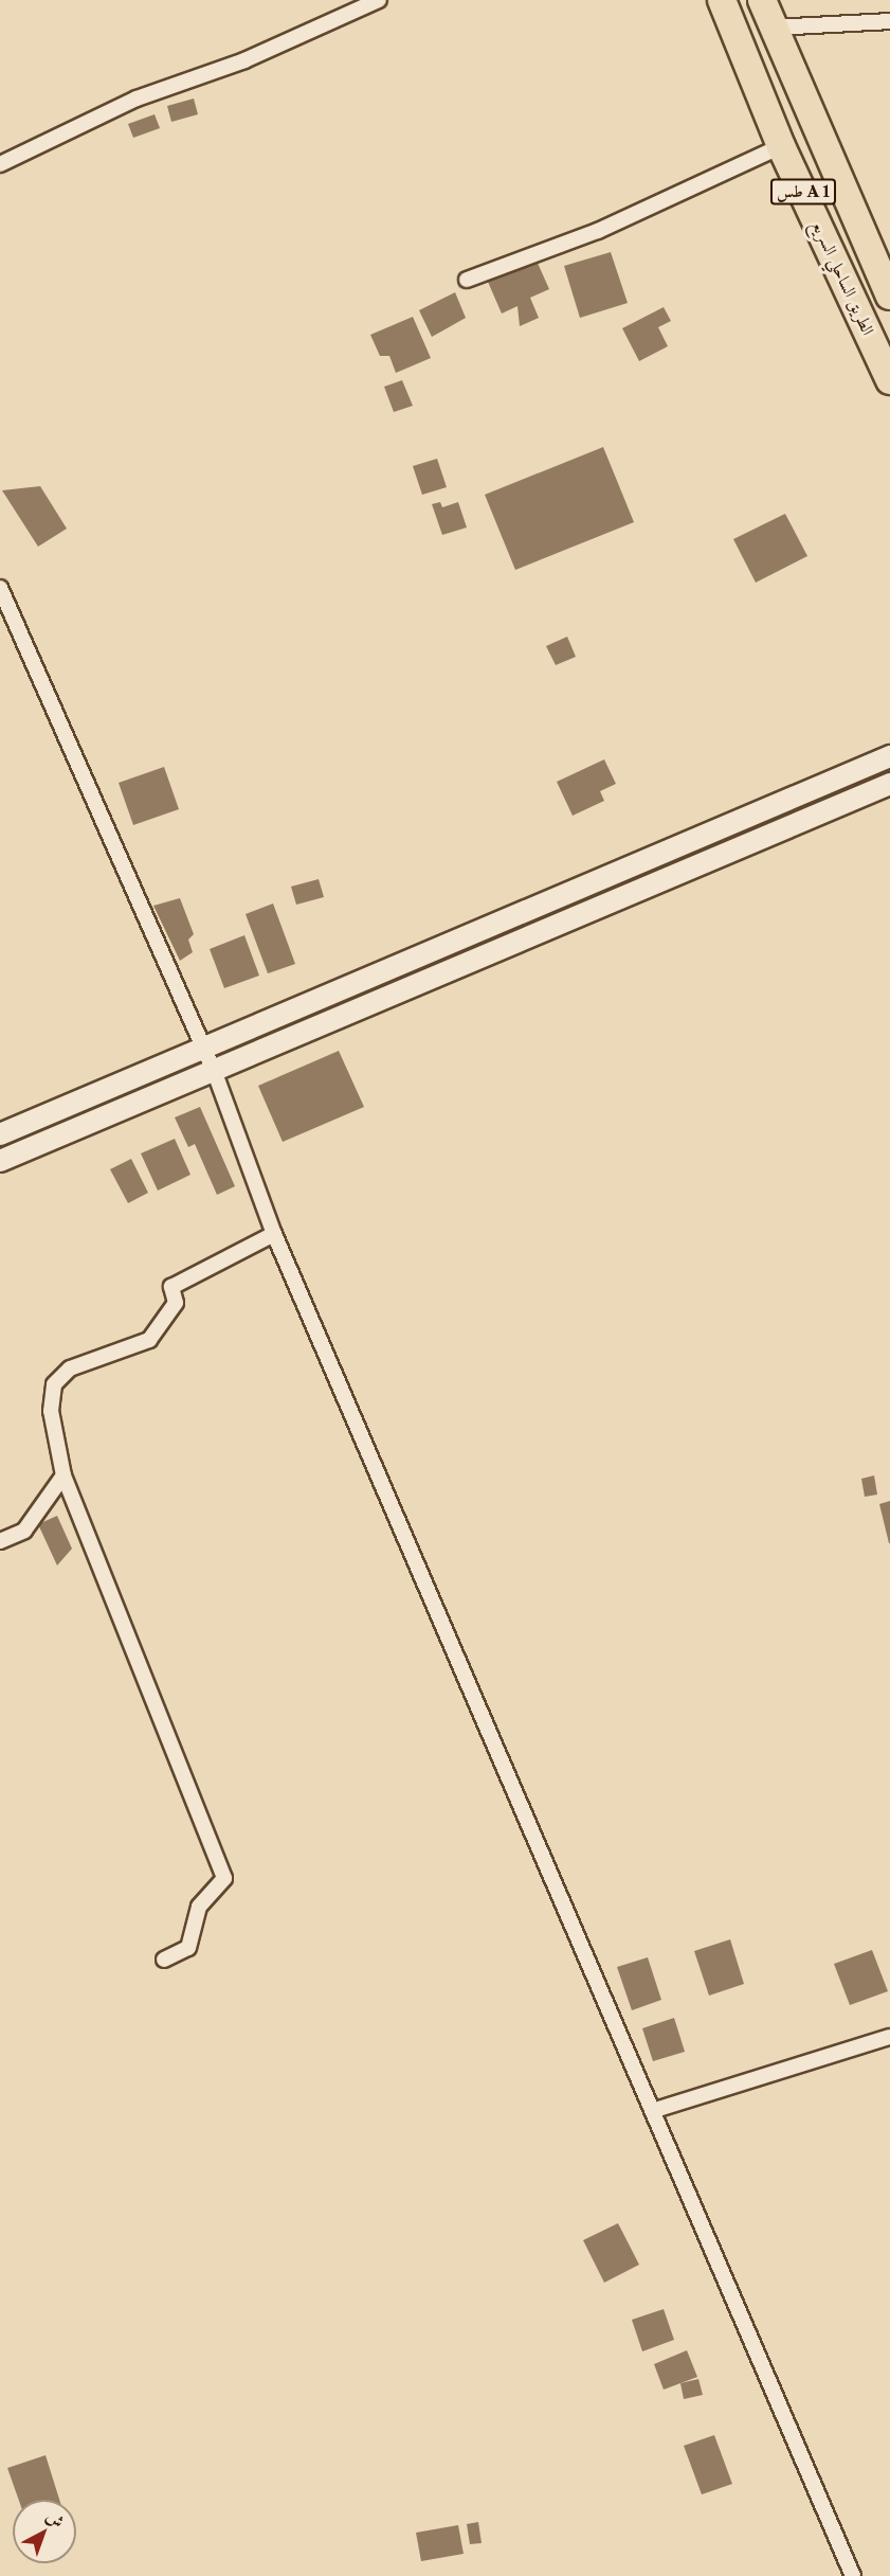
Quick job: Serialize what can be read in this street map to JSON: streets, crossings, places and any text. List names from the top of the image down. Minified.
{"streets":{"highway":["طس A 1","الطريق الساحلي السريع"]},"north":"top right"}
